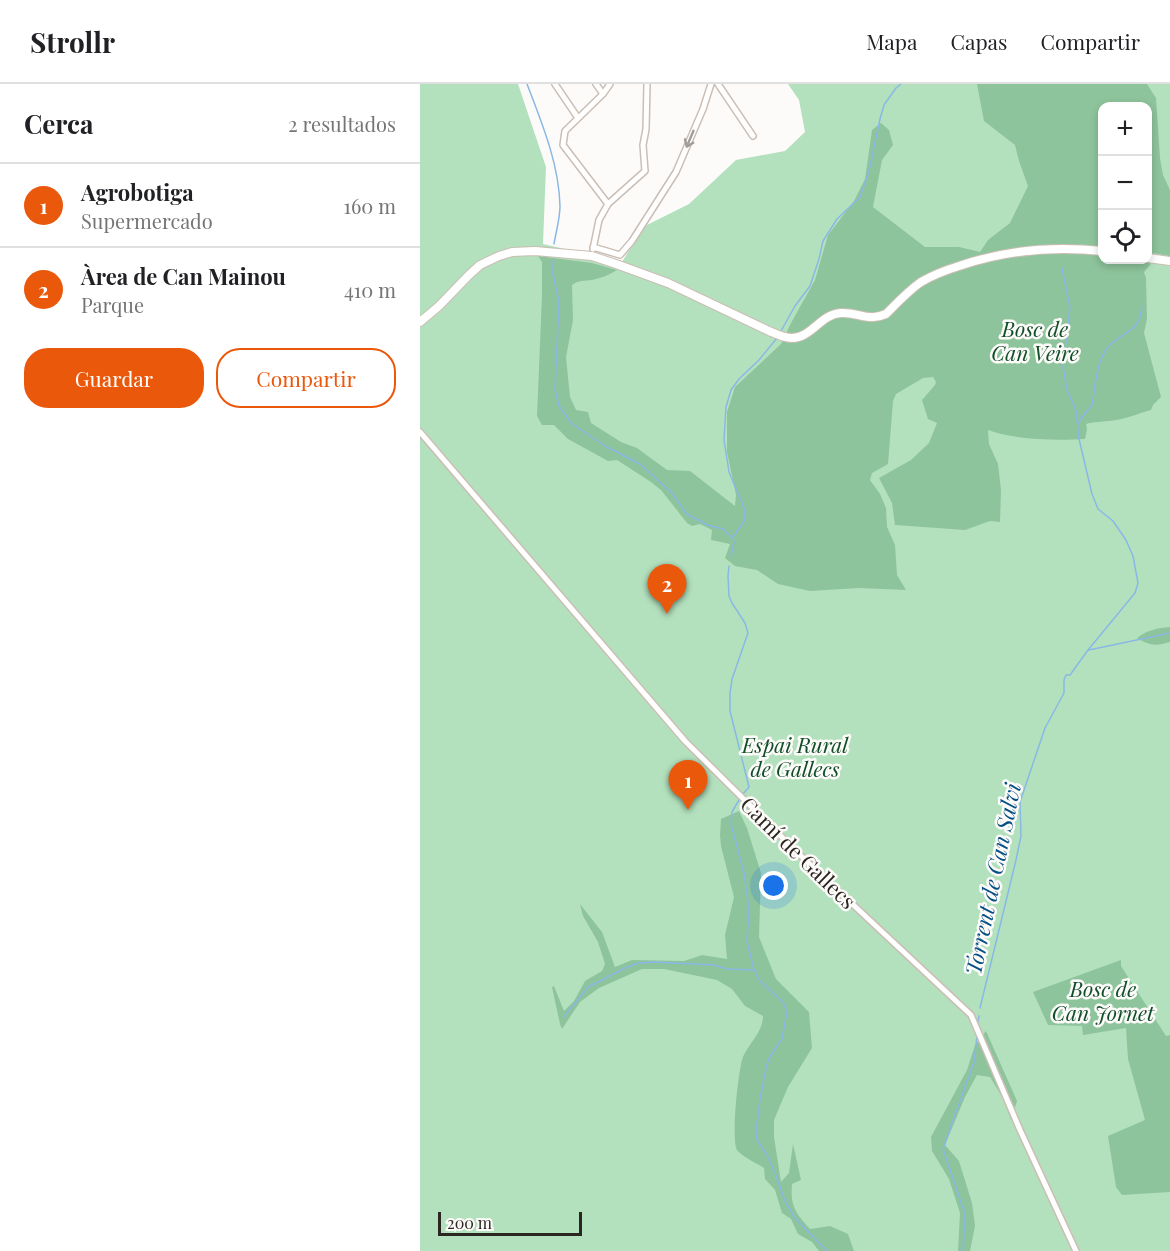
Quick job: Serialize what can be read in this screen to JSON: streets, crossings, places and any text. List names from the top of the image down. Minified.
{"streets":{"street":["Camí de Gallecs"]},"water":["Torrent de Can Salvi"],"parks":["Bosc de Can Veire","Espai Rural de Gallecs","Bosc de Can Jornet"],"scale_bar":"200 m","page":{"header":"Strollr","nav":["Mapa","Capas","Compartir"],"heading":["Cerca","2 resultados"],"map_buttons":["+","−"],"list":[{"mark":"1","name":"Agrobotiga","note":"Supermercado","value":"160 m"},{"mark":"2","name":"Àrea de Can Mainou","note":"Parque","value":"410 m"}],"buttons":["Guardar","Compartir"],"pins":["2","1"],"scale":"200 m"}}
